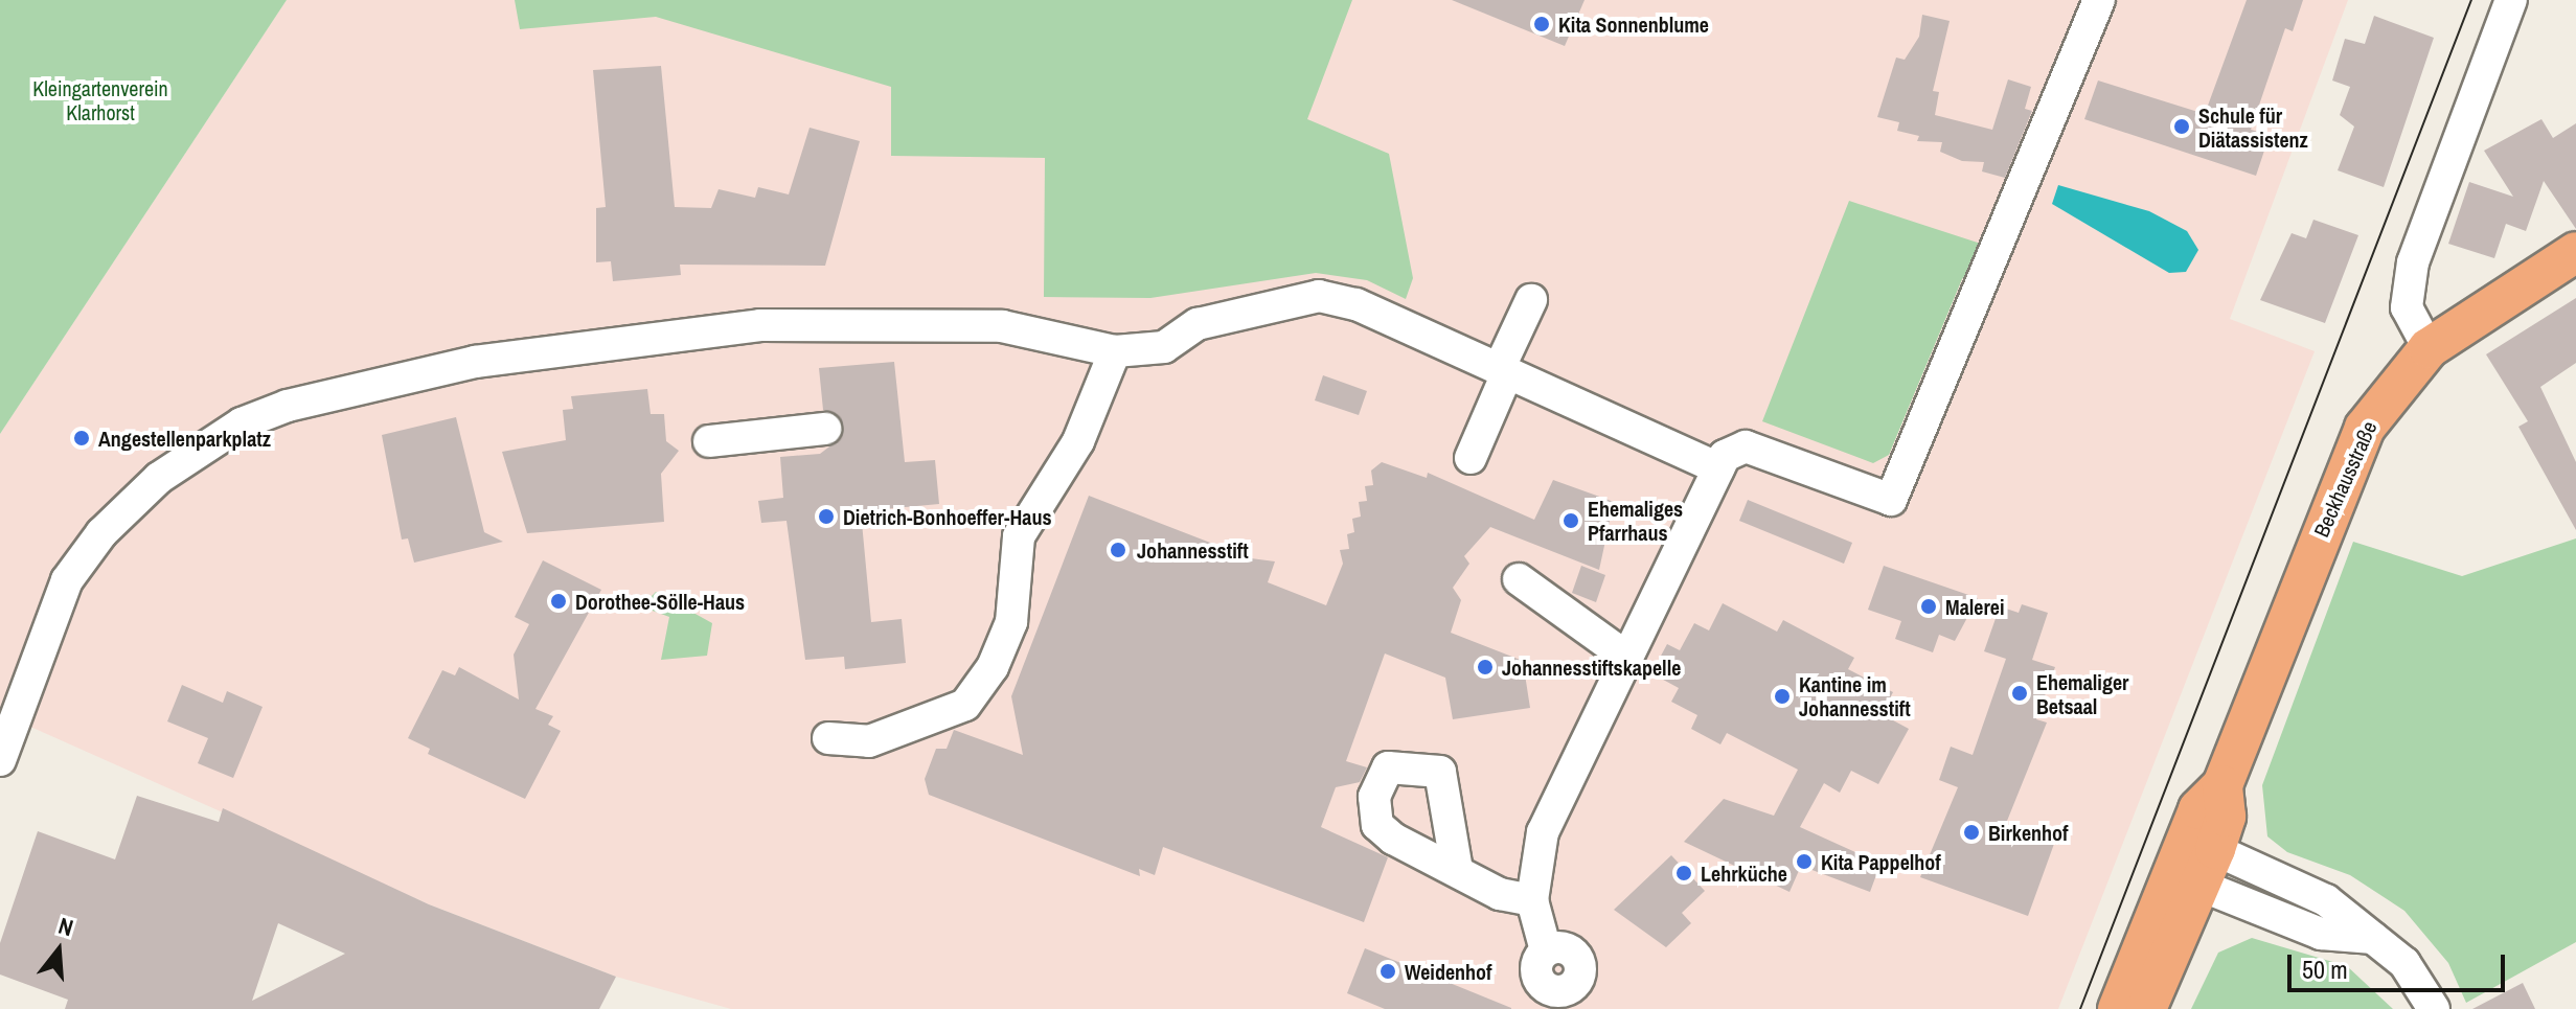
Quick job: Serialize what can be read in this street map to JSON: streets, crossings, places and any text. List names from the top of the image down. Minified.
{"streets":{"main road":["Beckhausstraße"]},"parks":["Kleingartenverein Klarhorst"],"places":["Kita Sonnenblume","Schule für Diätassistenz","Angestellenparkplatz","Dietrich-Bonhoeffer-Haus","Ehemaliges Pfarrhaus","Johannesstift","Dorothee-Sölle-Haus","Malerei","Johannesstiftskapelle","Ehemaliger Betsaal","Kantine im Johannesstift","Birkenhof","Kita Pappelhof","Lehrküche","Weidenhof"],"scale_bar":"50 m","north":"top"}
